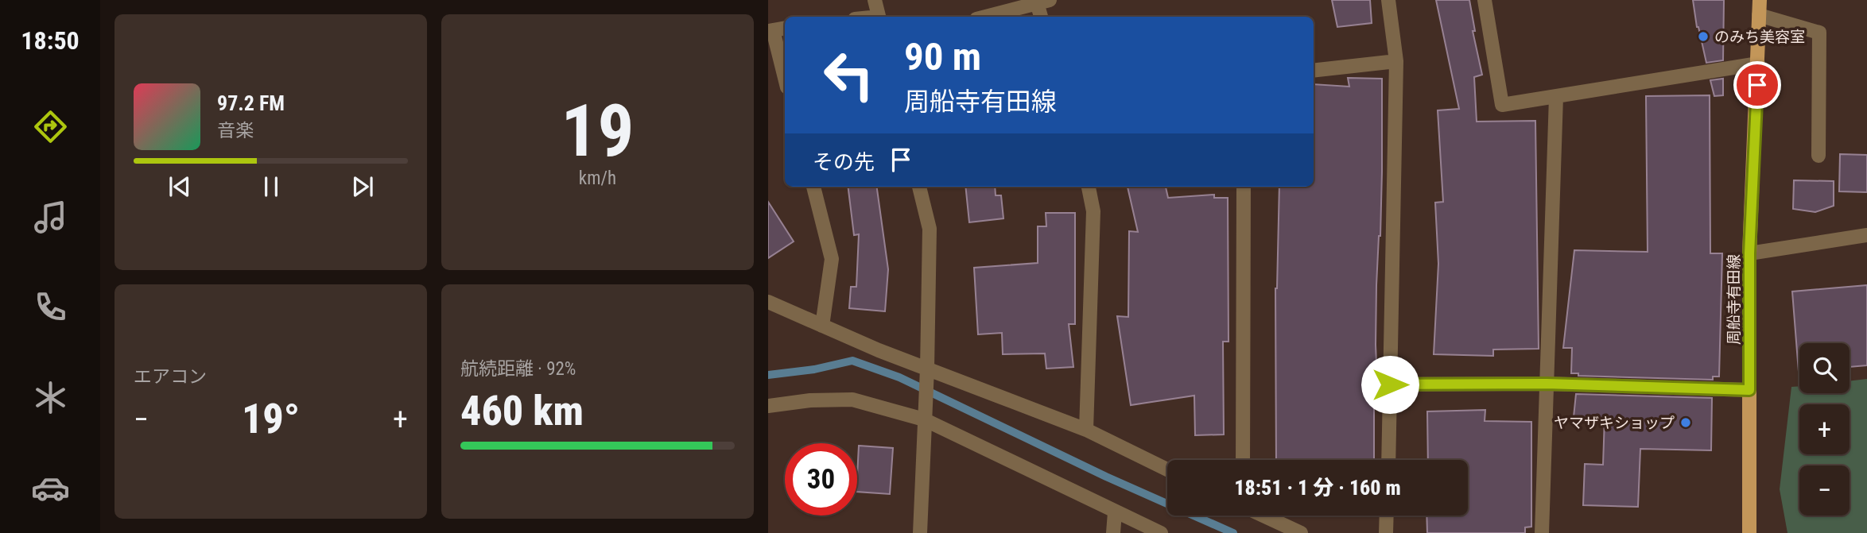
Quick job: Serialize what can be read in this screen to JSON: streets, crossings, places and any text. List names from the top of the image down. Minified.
{"streets":{"main road":["周船寺有田線"]},"places":["のみち美容室","ヤマザキショップ"],"page":{"tabs":"18:50","tile":[["19","km/h"],"エアコン",["航続距離 · 92%","460 km"]],"turn":["90 m","周船寺有田線"],"song":["97.2 FM","音楽"],"then":"その先","map_buttons":["+","−"],"heat":["−","19°","+"],"limit":"30","trip":"18:51 · 1 分 · 160 m"}}
